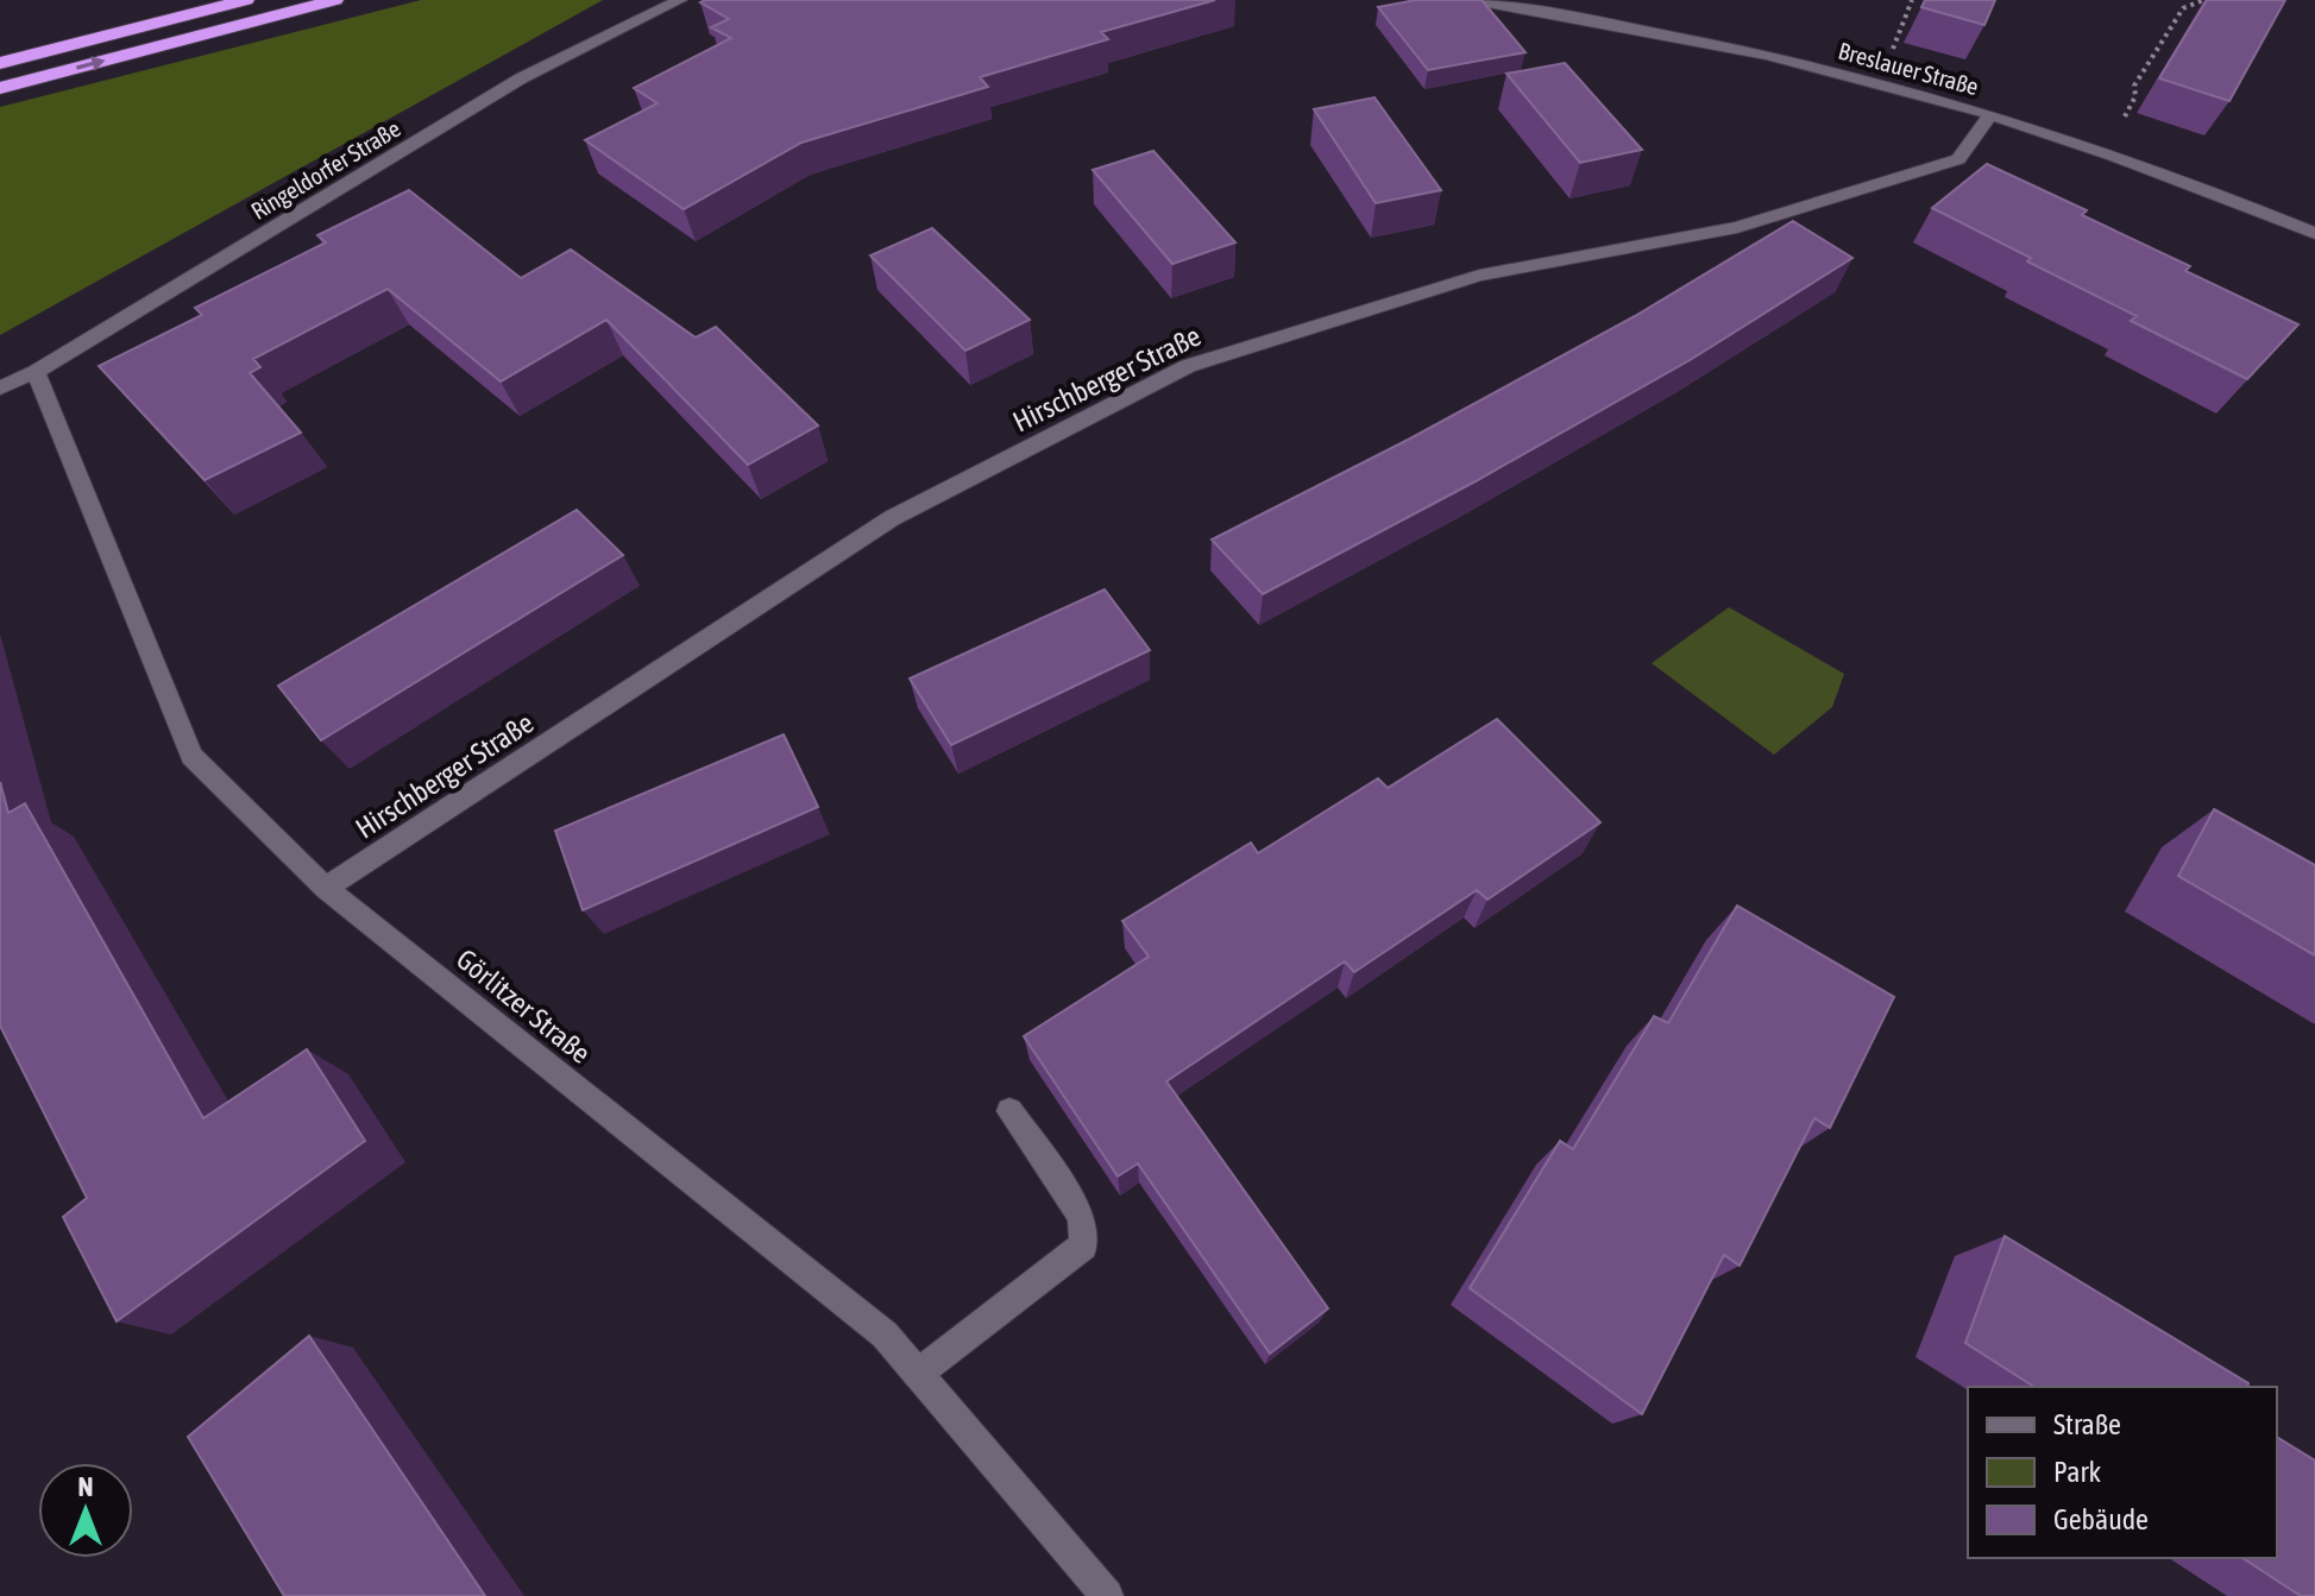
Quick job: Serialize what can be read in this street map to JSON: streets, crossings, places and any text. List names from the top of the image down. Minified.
{"streets":{"street":["Breslauer Straße","Ringeldorfer Straße","Hirschberger Straße","Görlitzer Straße"]},"crossings":[["Breslauer Straße","Hirschberger Straße"],["Ringeldorfer Straße","Görlitzer Straße"],["Hirschberger Straße","Görlitzer Straße"]],"legend":["Straße","Park","Gebäude"],"north":"top"}
